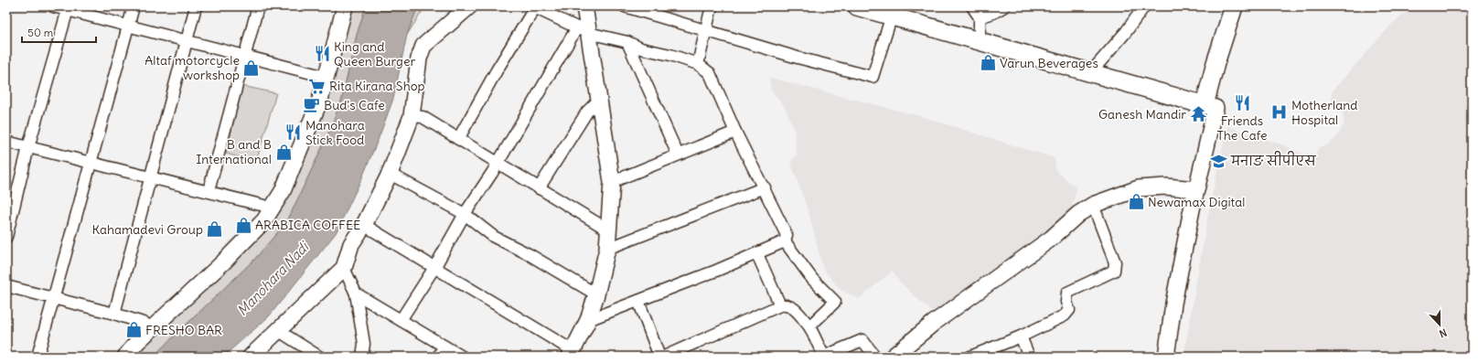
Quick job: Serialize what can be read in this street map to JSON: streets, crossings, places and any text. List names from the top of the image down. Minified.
{"water":["Manohara Nadi"],"places":{"restaurant":["King and Queen Burger","Friends The Cafe","Manohara Stick Food"],"shop":["Varun Beverages","Altaf motorcycle workshop","B and B International","Newamax Digital","ARABICA COFFEE","Kahamadevi Group","FRESHO BAR"],"supermarket":["Rita Kirana Shop"],"cafe":["Bud's Cafe"],"hospital":["Motherland Hospital"],"temple":["Ganesh Mandir"],"school or university":["मनाङ सीपीएस"]},"scale_bar":"50 m","north":"bottom"}
